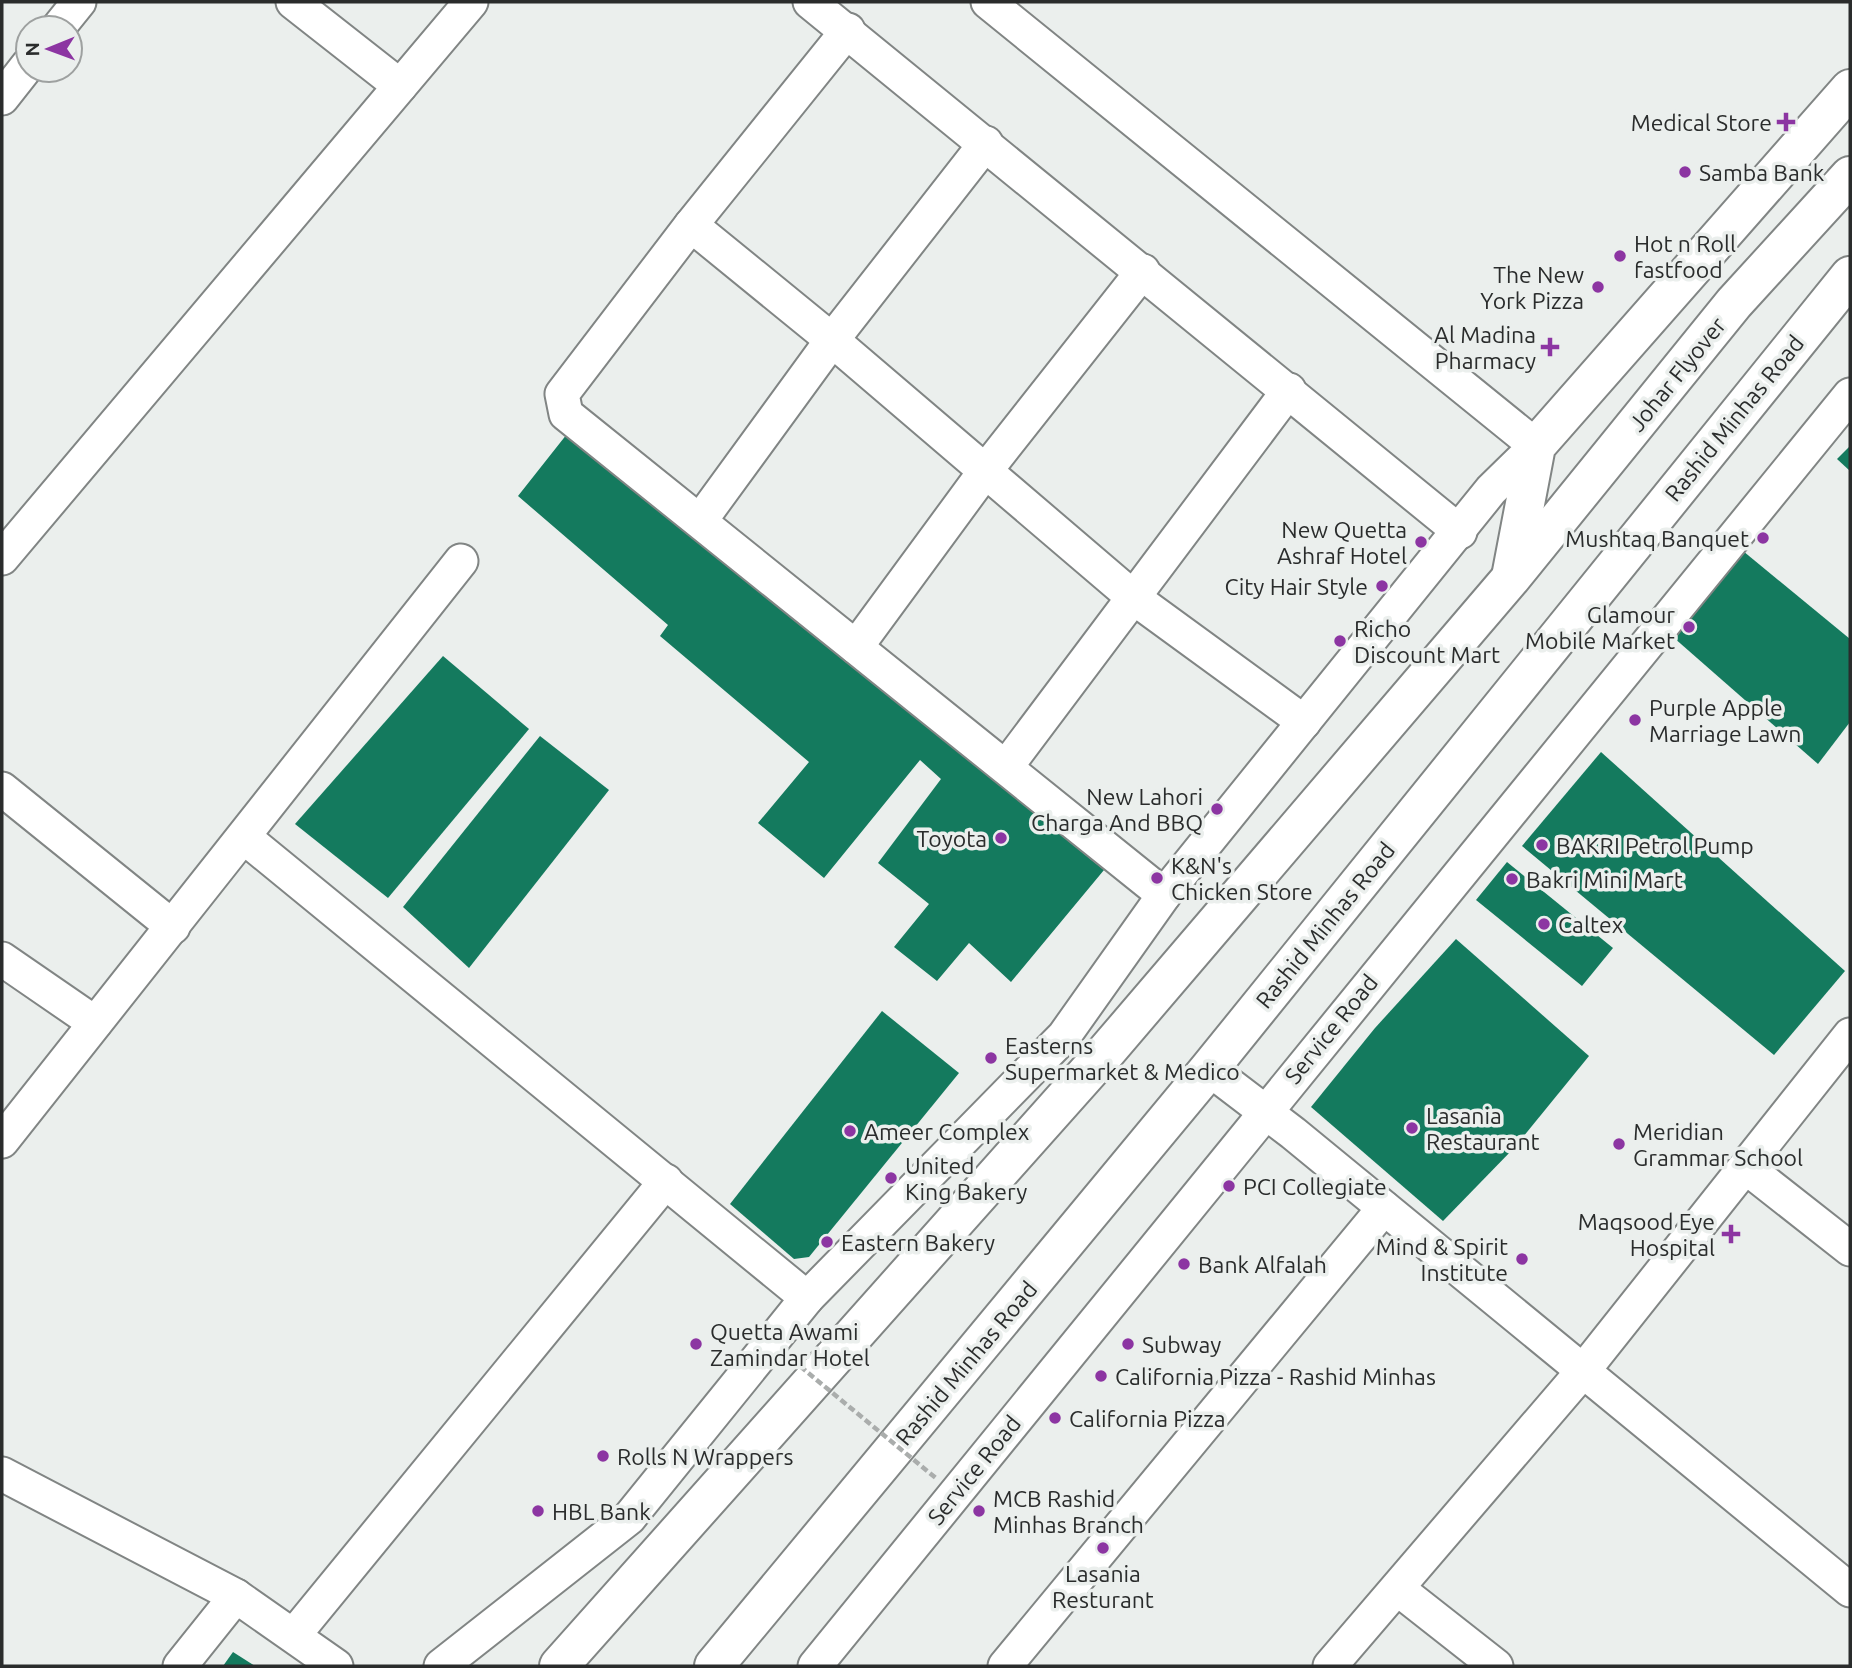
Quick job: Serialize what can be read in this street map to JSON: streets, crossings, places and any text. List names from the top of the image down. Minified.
{"streets":{"main road":["Johar Flyover","Rashid Minhas Road"],"street":["Service Road"]},"places":{"health":["Medical Store","Al Madina Pharmacy","Maqsood Eye Hospital"],"other":["Samba Bank","Hot n Roll fastfood","The New York Pizza","Mushtaq Banquet","New Quetta Ashraf Hotel","City Hair Style","Glamour Mobile Market","Richo Discount Mart","Purple Apple Marriage Lawn","New Lahori Charga And BBQ","Toyota","BAKRI Petrol Pump","K&N's Chicken Store","Bakri Mini Mart","Caltex","Easterns Supermarket & Medico","Lasania Restaurant","Ameer Complex","Meridian Grammar School","United King Bakery","PCI Collegiate","Eastern Bakery","Mind & Spirit Institute","Bank Alfalah","Quetta Awami Zamindar Hotel","Subway","California Pizza - Rashid Minhas","California Pizza","Rolls N Wrappers","HBL Bank","MCB Rashid Minhas Branch","Lasania Resturant"]},"north":"left"}
